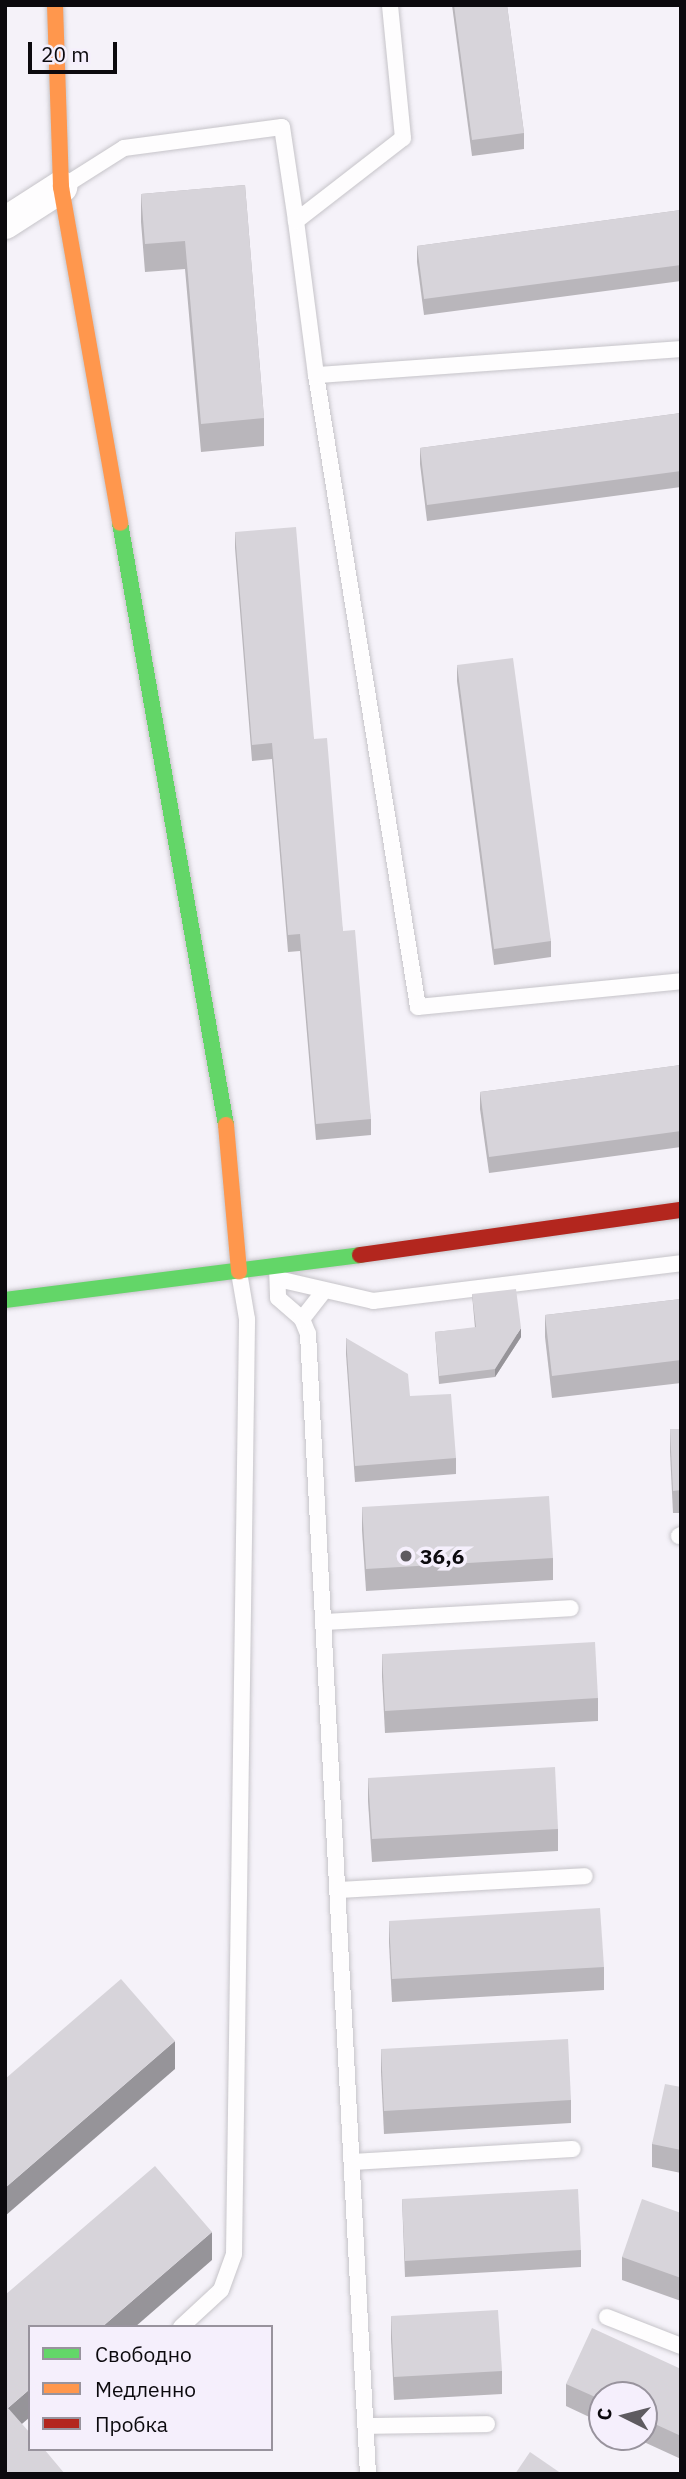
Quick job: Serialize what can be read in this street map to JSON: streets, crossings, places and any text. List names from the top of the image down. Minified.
{"places":["36,6"],"legend":["Свободно","Медленно","Пробка"],"scale_bar":"20 m","north":"left"}
